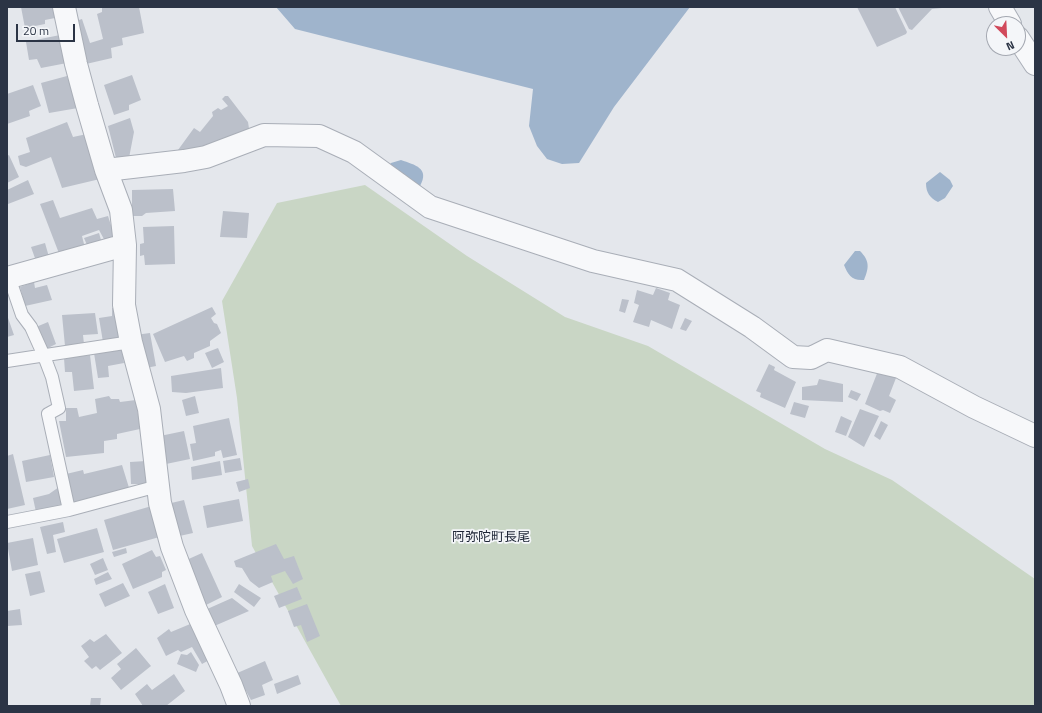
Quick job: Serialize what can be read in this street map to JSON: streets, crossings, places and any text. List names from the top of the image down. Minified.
{"districts":["阿弥陀町長尾"],"scale_bar":"20 m","north":"bottom right"}
